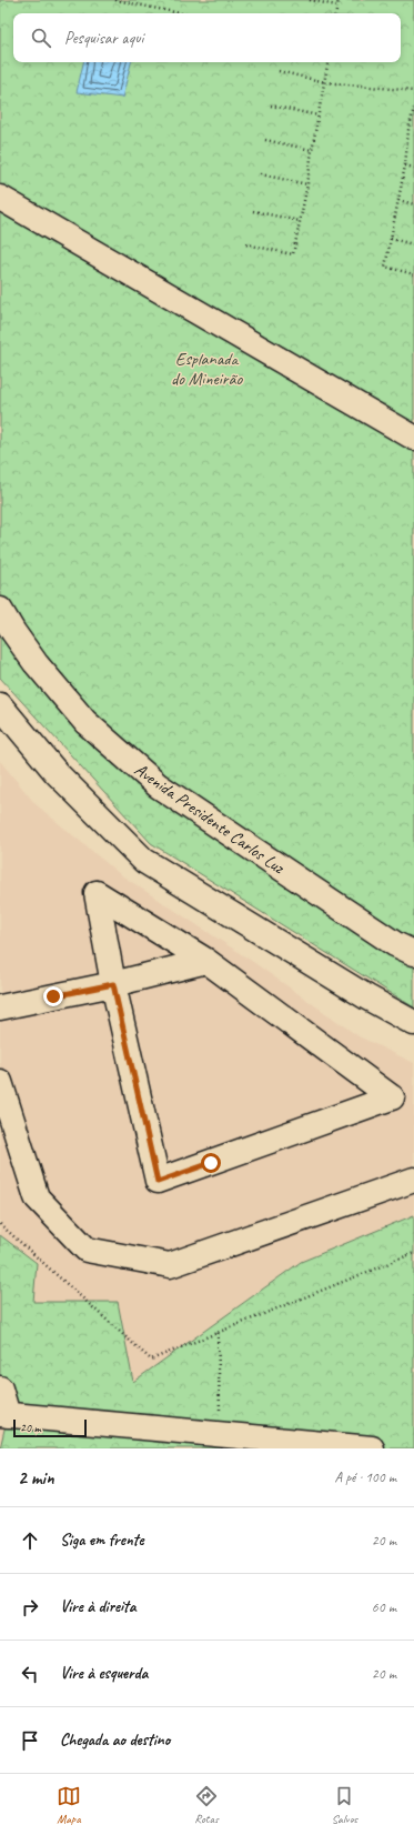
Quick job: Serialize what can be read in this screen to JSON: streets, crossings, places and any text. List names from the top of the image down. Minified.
{"streets":{"main road":["Avenida Presidente Carlos Luz"]},"parks":["Esplanada do Mineirão"],"scale_bar":"20 m","page":{"search":"Pesquisar aqui","scale":"20 m","heading":["2 min","A pé · 100 m"],"list":[["Siga em frente","20 m"],["Vire à direita","60 m"],["Vire à esquerda","20 m"],"Chegada ao destino"],"nav":["Mapa","Rotas","Salvos"]}}
